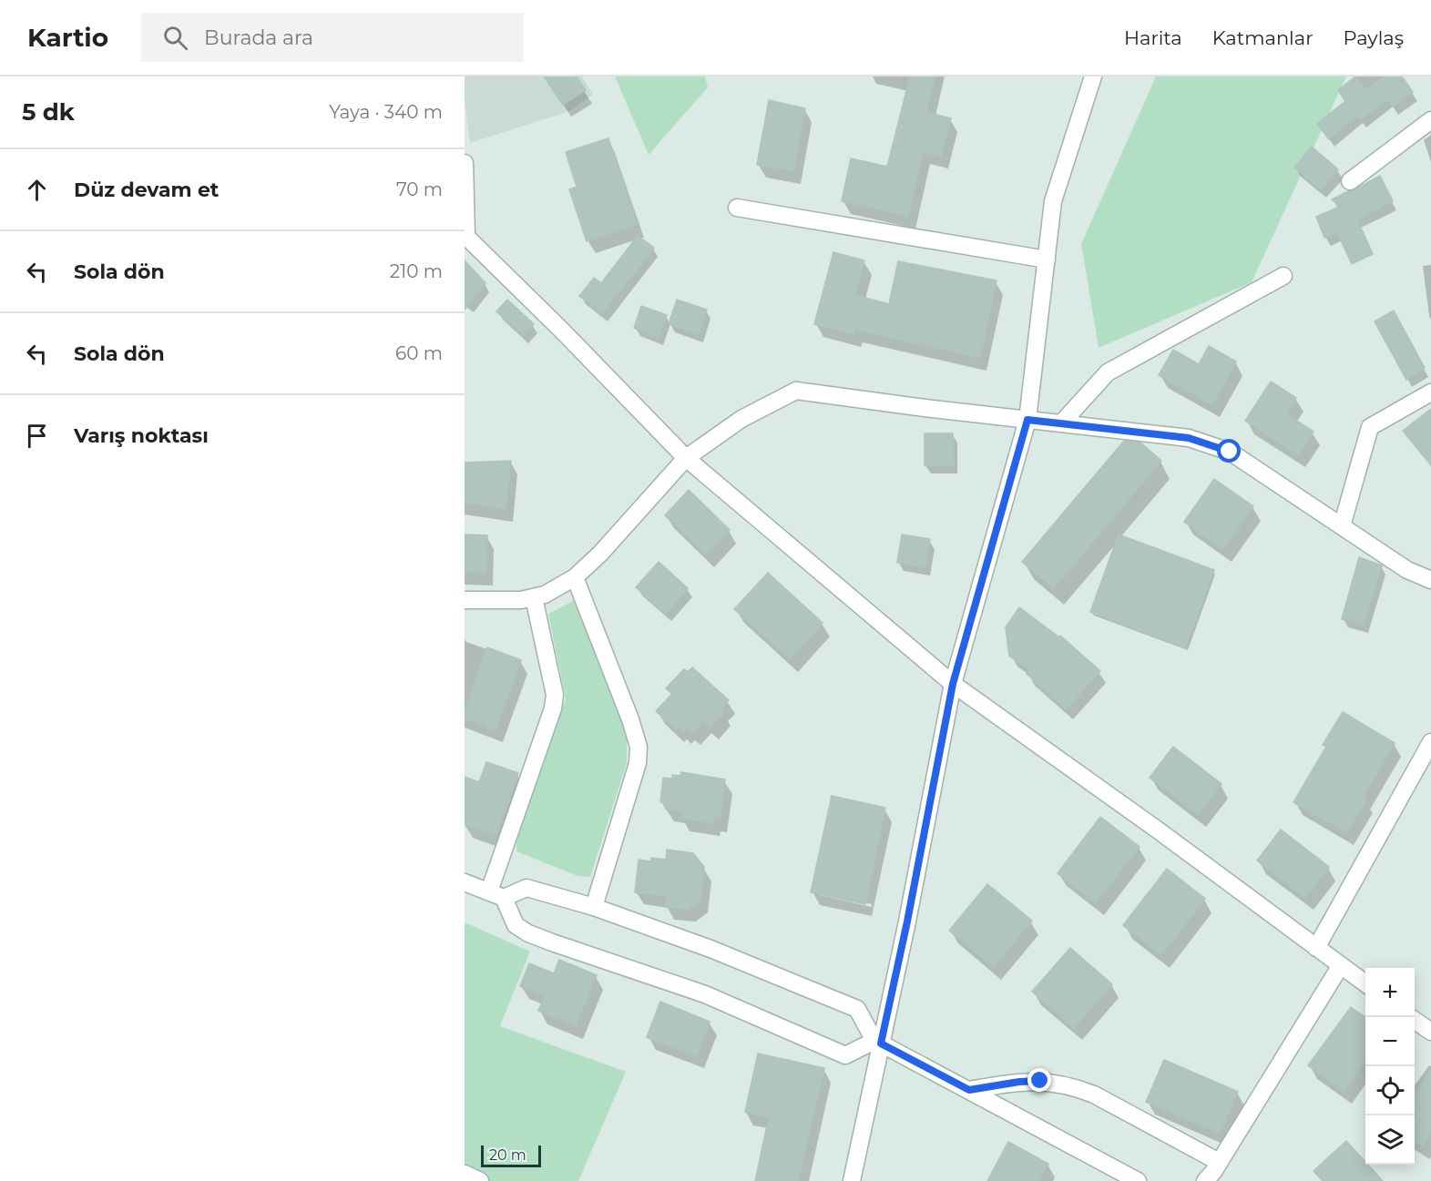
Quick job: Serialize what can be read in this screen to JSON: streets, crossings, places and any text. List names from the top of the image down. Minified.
{"scale_bar":"20 m","page":{"header":"Kartio","search":"Burada ara","nav":["Harita","Katmanlar","Paylaş"],"heading":["5 dk","Yaya · 340 m"],"list":[["Düz devam et","70 m"],["Sola dön","210 m"],["Sola dön","60 m"],"Varış noktası"],"map_buttons":["+","−"],"scale":"20 m"}}
